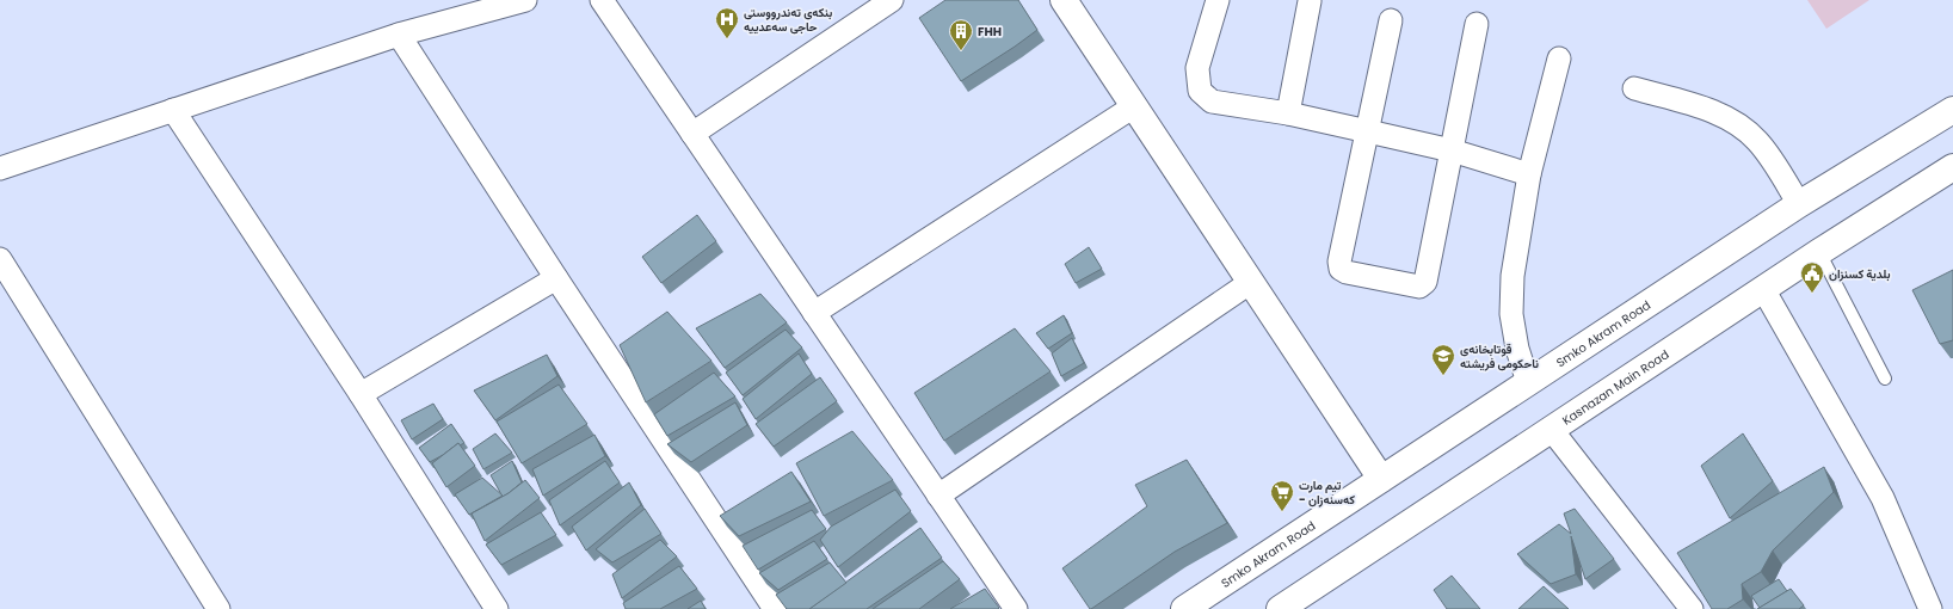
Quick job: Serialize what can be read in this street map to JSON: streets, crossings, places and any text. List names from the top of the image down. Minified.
{"streets":{"street":["Smko Akram Road","Kasnazan Main Road"]},"places":{"hospital":["بنکەی تەندرووستی حاجی سەعدییە"],"building":["FHH"],"public building":["بلدية كسنزان"],"school or university":["قوتابخانەی ناحکومی فریشتە"],"supermarket":["تیم مارت - کەسنەزان"]}}
